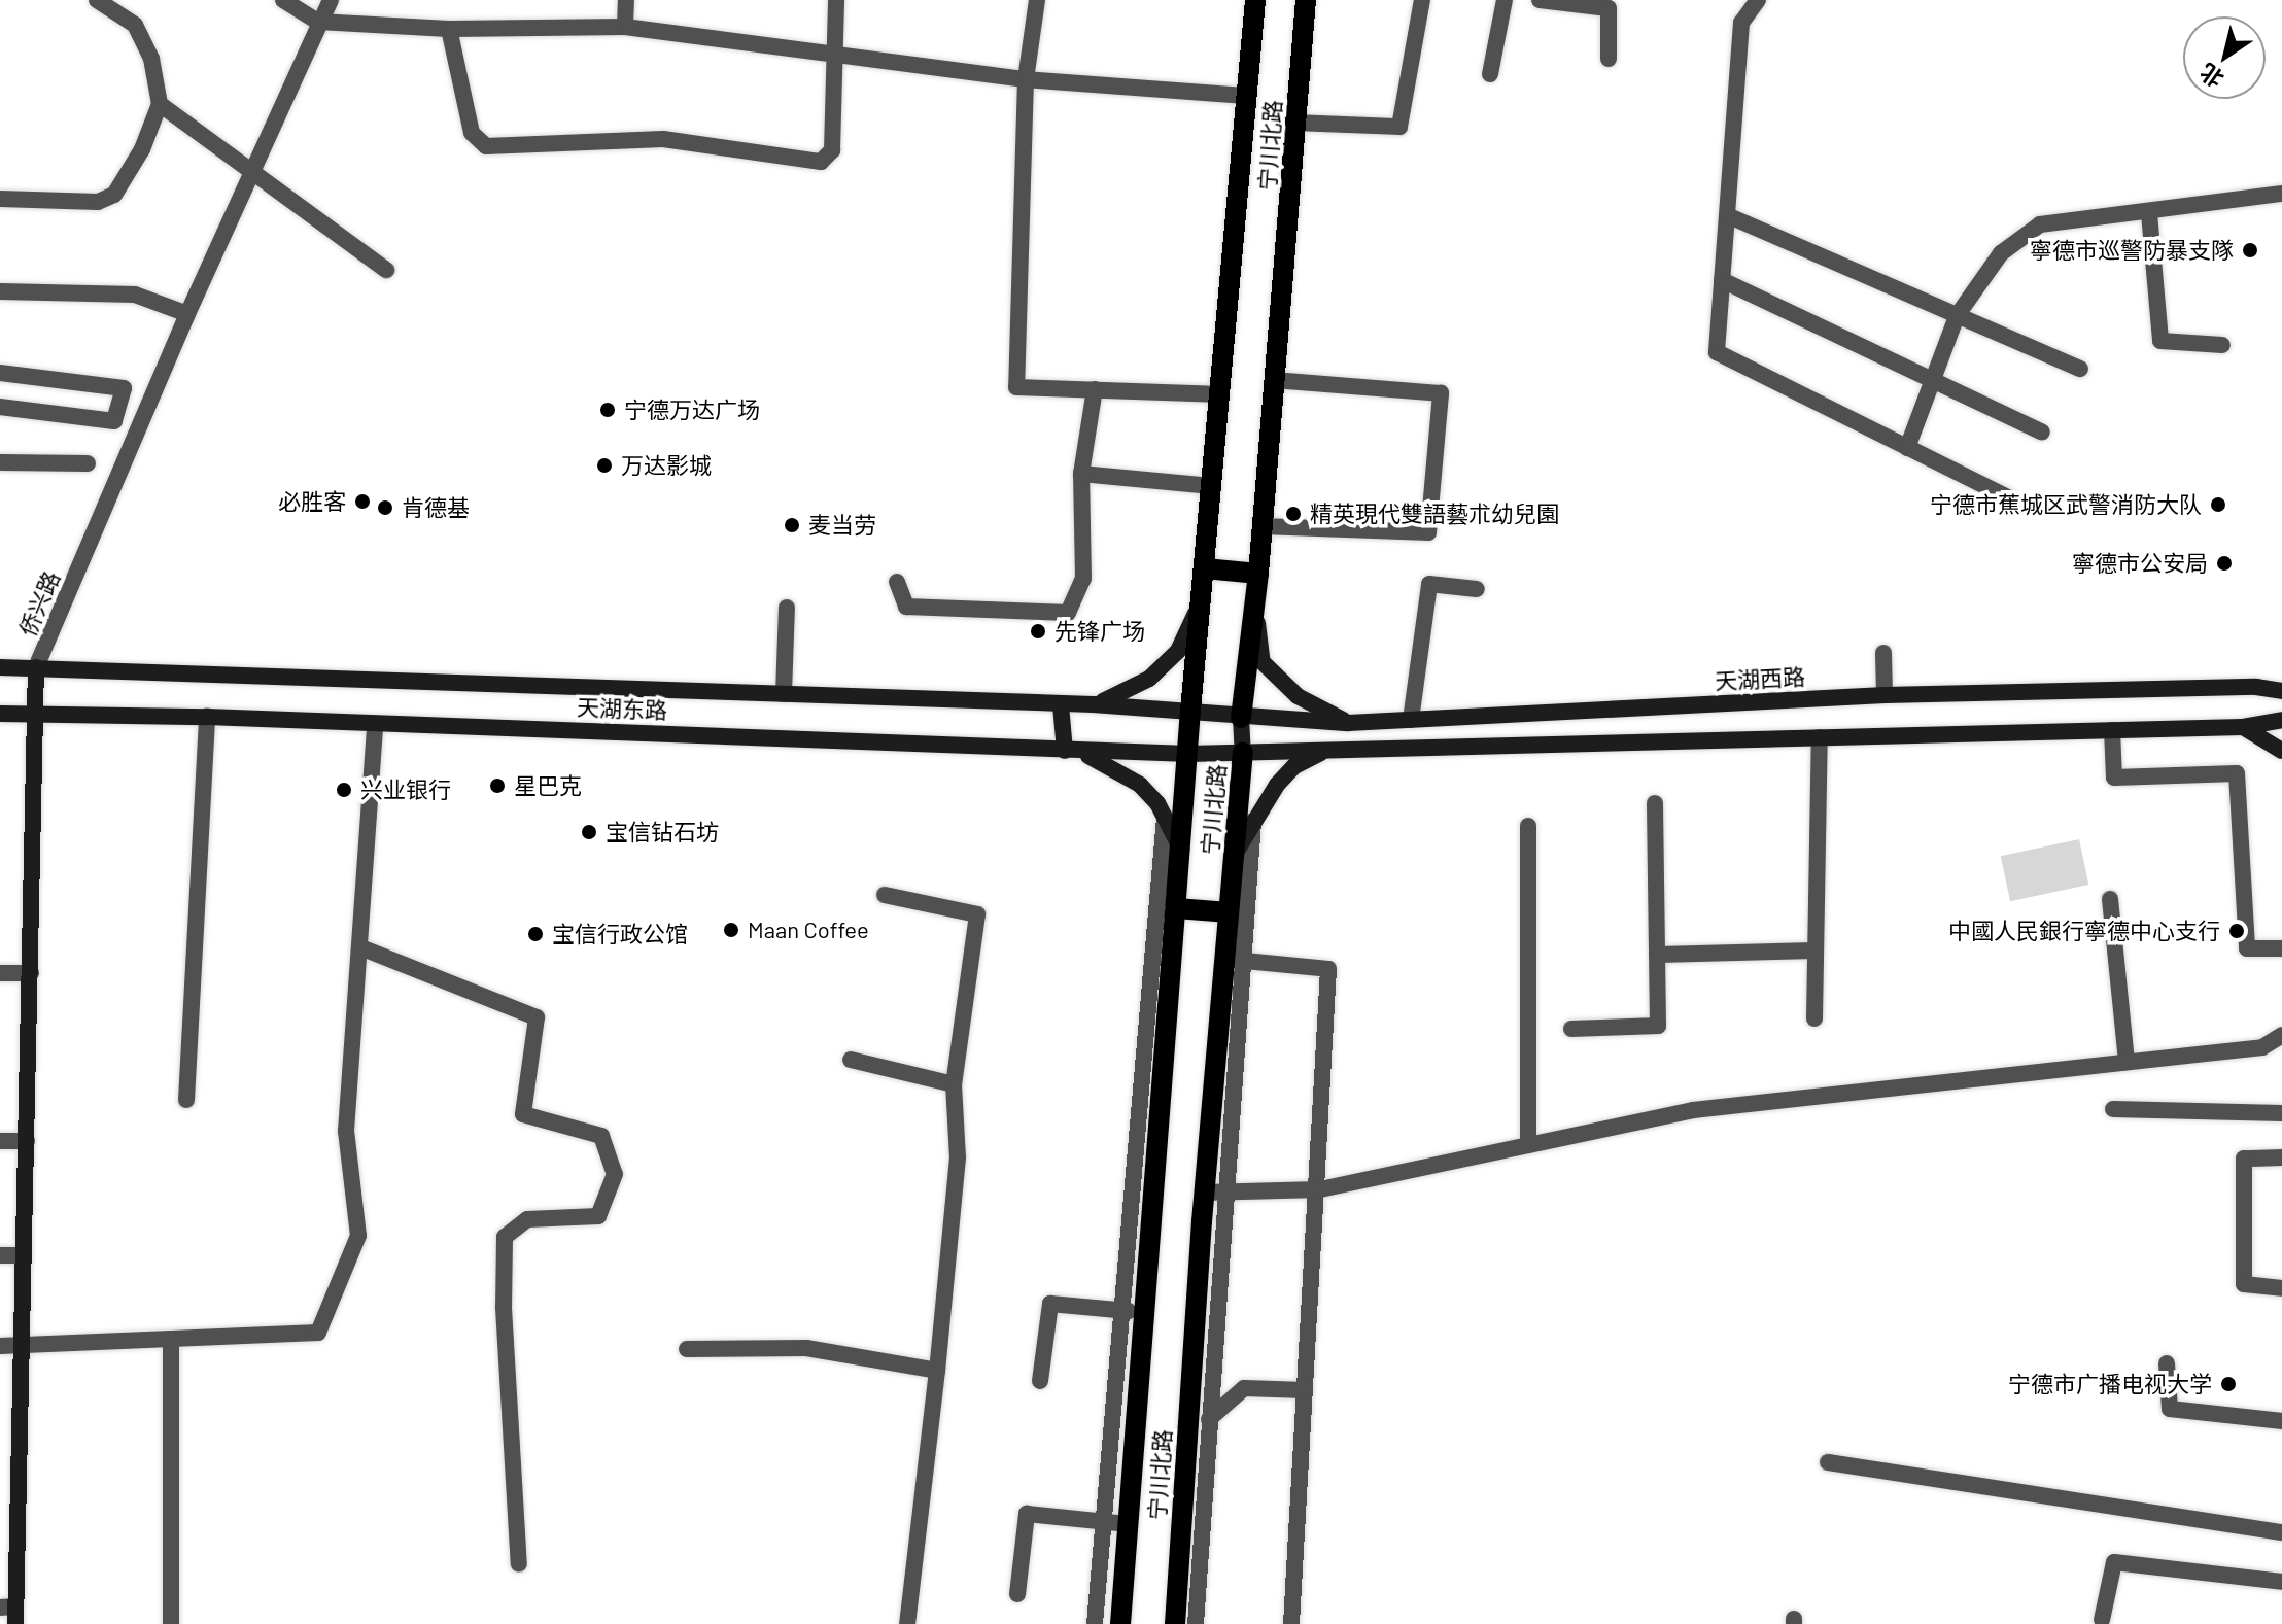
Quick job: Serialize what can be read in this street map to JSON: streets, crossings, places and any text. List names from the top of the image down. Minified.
{"streets":{"main road":["宁川北路","侨兴路","天湖西路","天湖东路"]},"crossings":[["宁川北路","天湖西路"],["宁川北路","天湖东路"],["侨兴路","天湖东路"],["天湖西路","天湖东路"]],"places":["寧德市巡警防暴支隊","宁德万达广场","万达影城","必胜客","宁德市蕉城区武警消防大队","肯德基","精英現代雙語藝朮幼兒園","麦当劳","寧德市公安局","先锋广场","星巴克","兴业银行","宝信钻石坊","Maan Coffee","中國人民銀行寧德中心支行","宝信行政公馆","宁德市广播电视大学"],"north":"bottom left"}
